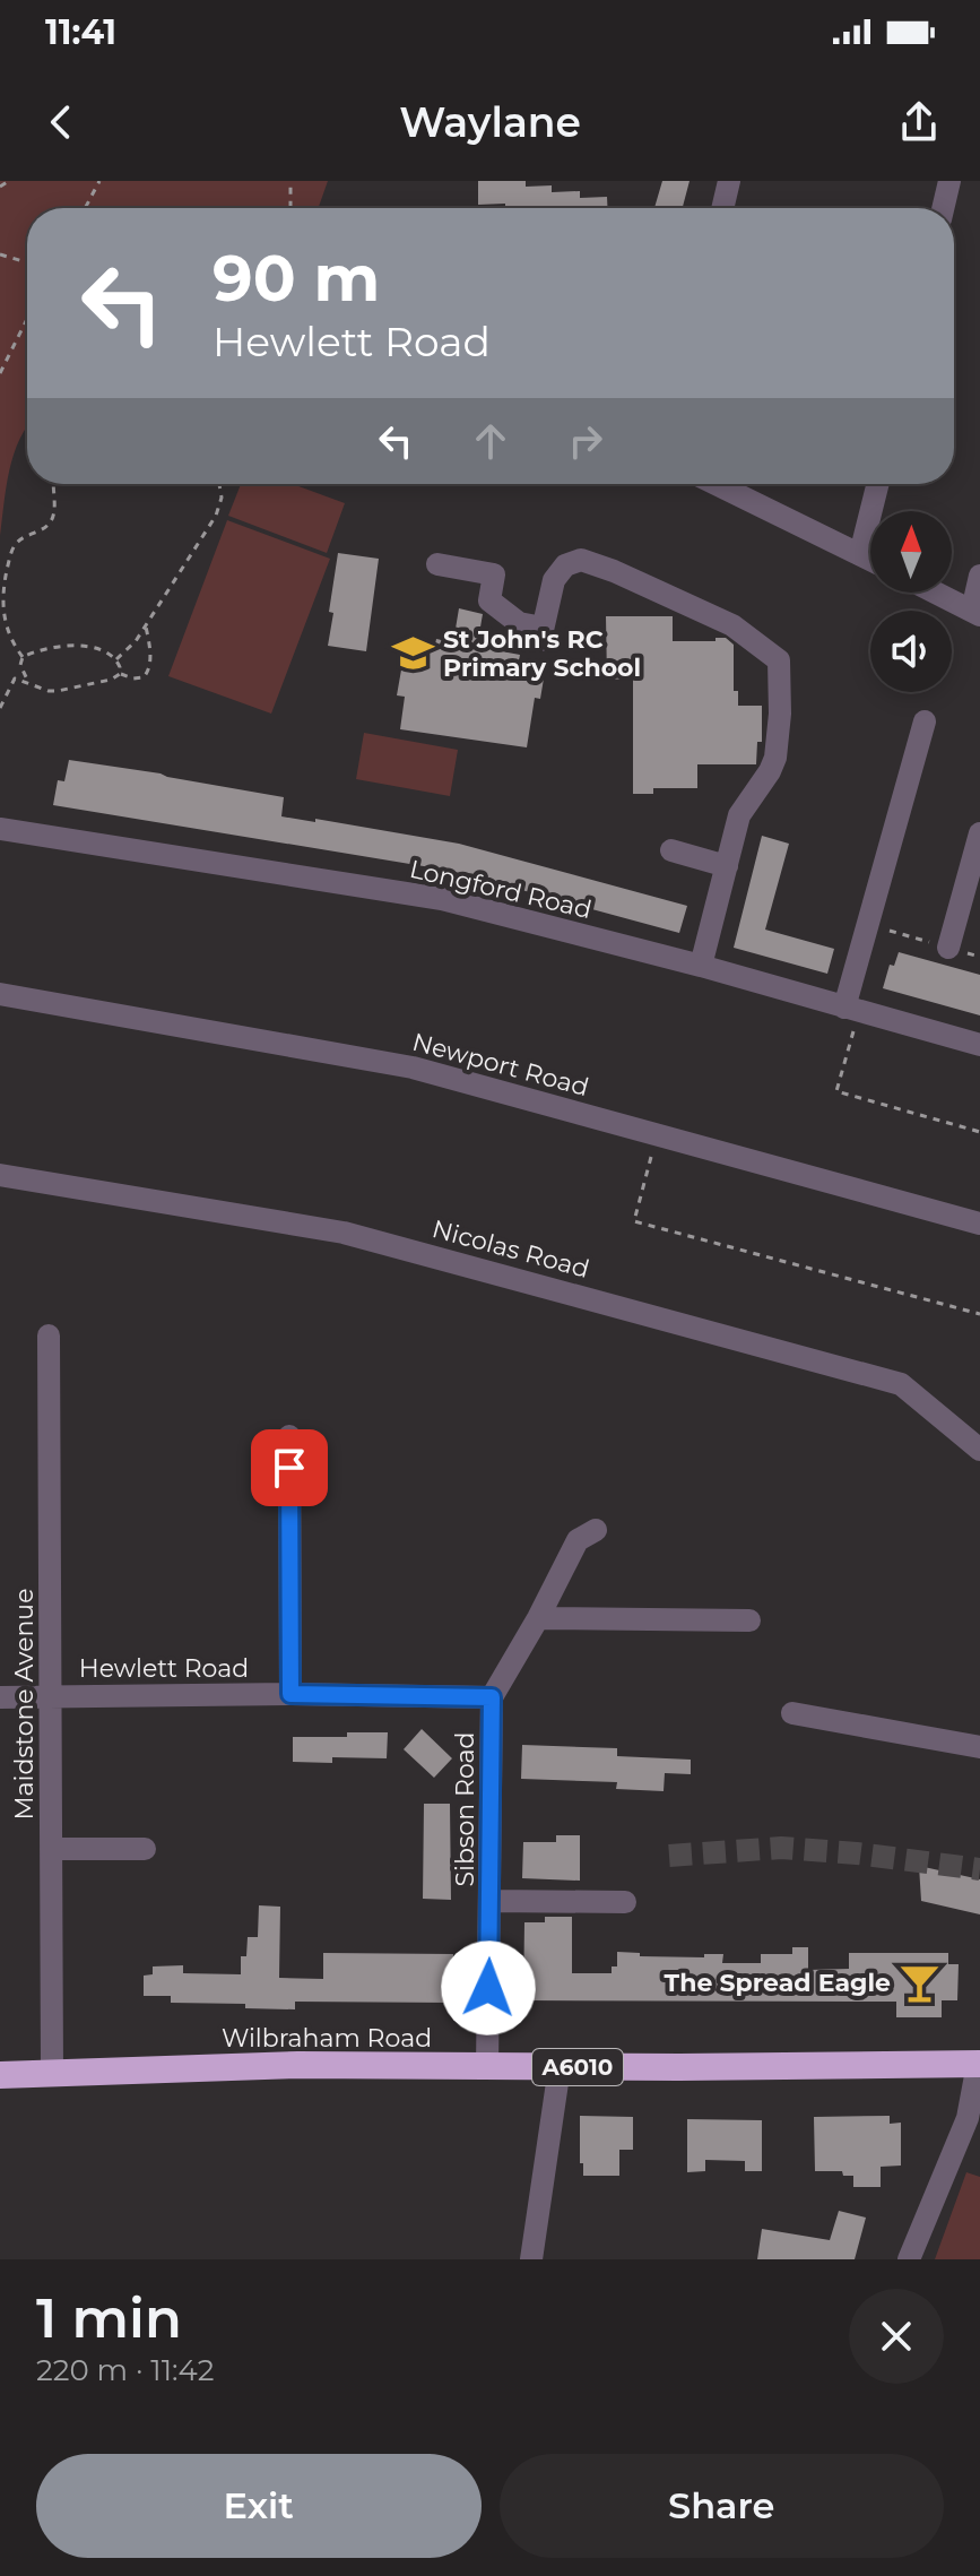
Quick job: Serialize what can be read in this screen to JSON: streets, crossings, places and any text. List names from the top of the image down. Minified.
{"streets":{"highway":["Wilbraham Road","A6010"],"street":["Longford Road","Newport Road","Nicolas Road","Hewlett Road","Maidstone Avenue","Sibson Road"]},"crossings":[["Hewlett Road","Maidstone Avenue"],["Hewlett Road","Sibson Road"],["Maidstone Avenue","Wilbraham Road"],["Sibson Road","Wilbraham Road"]],"places":{"school or university":["St John's RC Primary School"],"bar":["The Spread Eagle"]},"north":"top","page":{"status":"11:41","header":"Waylane","turn":["90 m","Hewlett Road"],"heading":["1 min","220 m · 11:42"],"buttons":["Exit","Share"]}}
